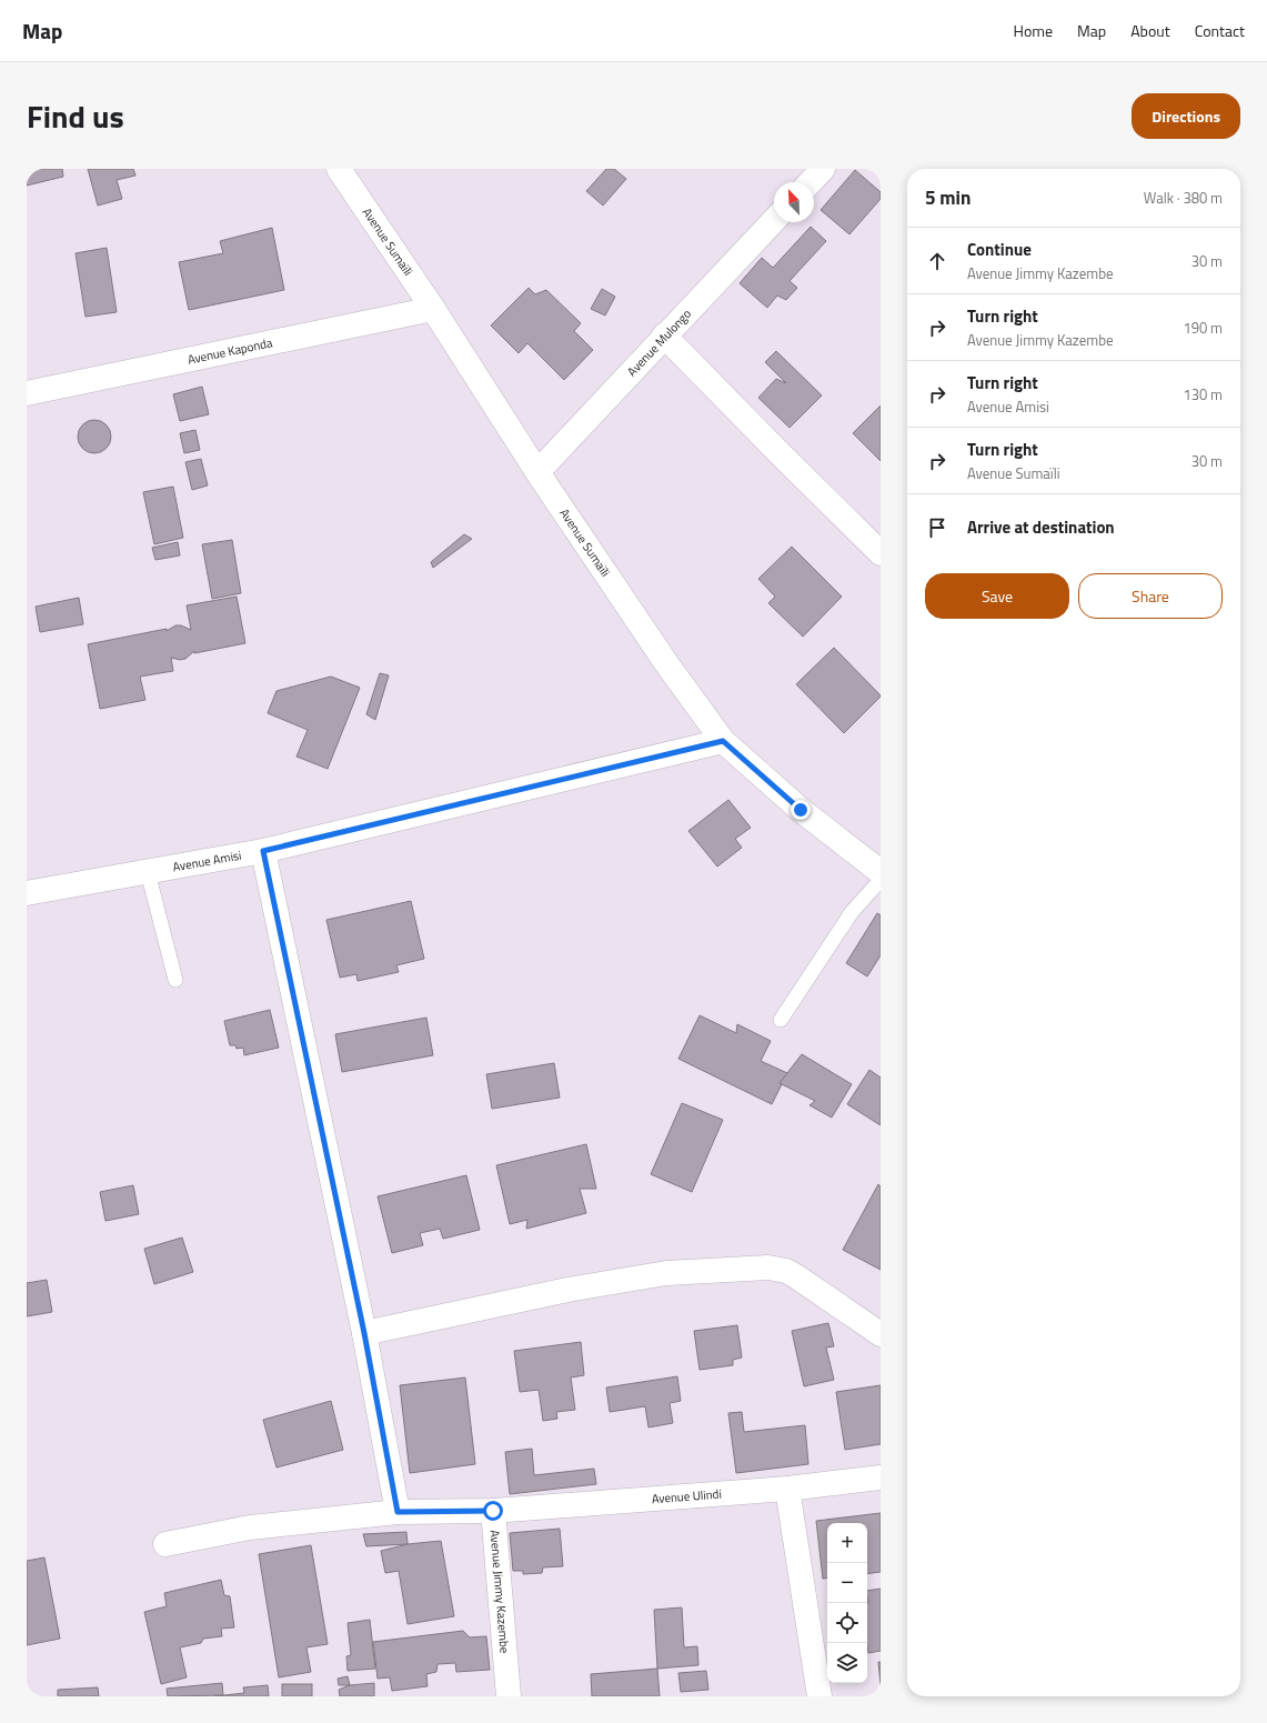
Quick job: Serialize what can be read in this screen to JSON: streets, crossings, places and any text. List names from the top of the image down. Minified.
{"streets":{"street":["Avenue Sumaïli","Avenue Mulongo","Avenue Kaponda","Avenue Amisi","Avenue Ulindi","Avenue Jimmy Kazembe"]},"crossings":[["Avenue Sumaïli","Avenue Mulongo"],["Avenue Sumaïli","Avenue Kaponda"],["Avenue Sumaïli","Avenue Amisi"],["Avenue Ulindi","Avenue Jimmy Kazembe"]],"north":"top left","page":{"header":"Map","nav":["Home","Map","About","Contact"],"title":"Find us","buttons":["Directions",["Save","Share"]],"heading":["5 min","Walk · 380 m"],"list":[["Continue","Avenue Jimmy Kazembe","30 m"],["Turn right","Avenue Jimmy Kazembe","190 m"],["Turn right","Avenue Amisi","130 m"],["Turn right","Avenue Sumaïli","30 m"],"Arrive at destination"],"map_buttons":["+","−"]}}
